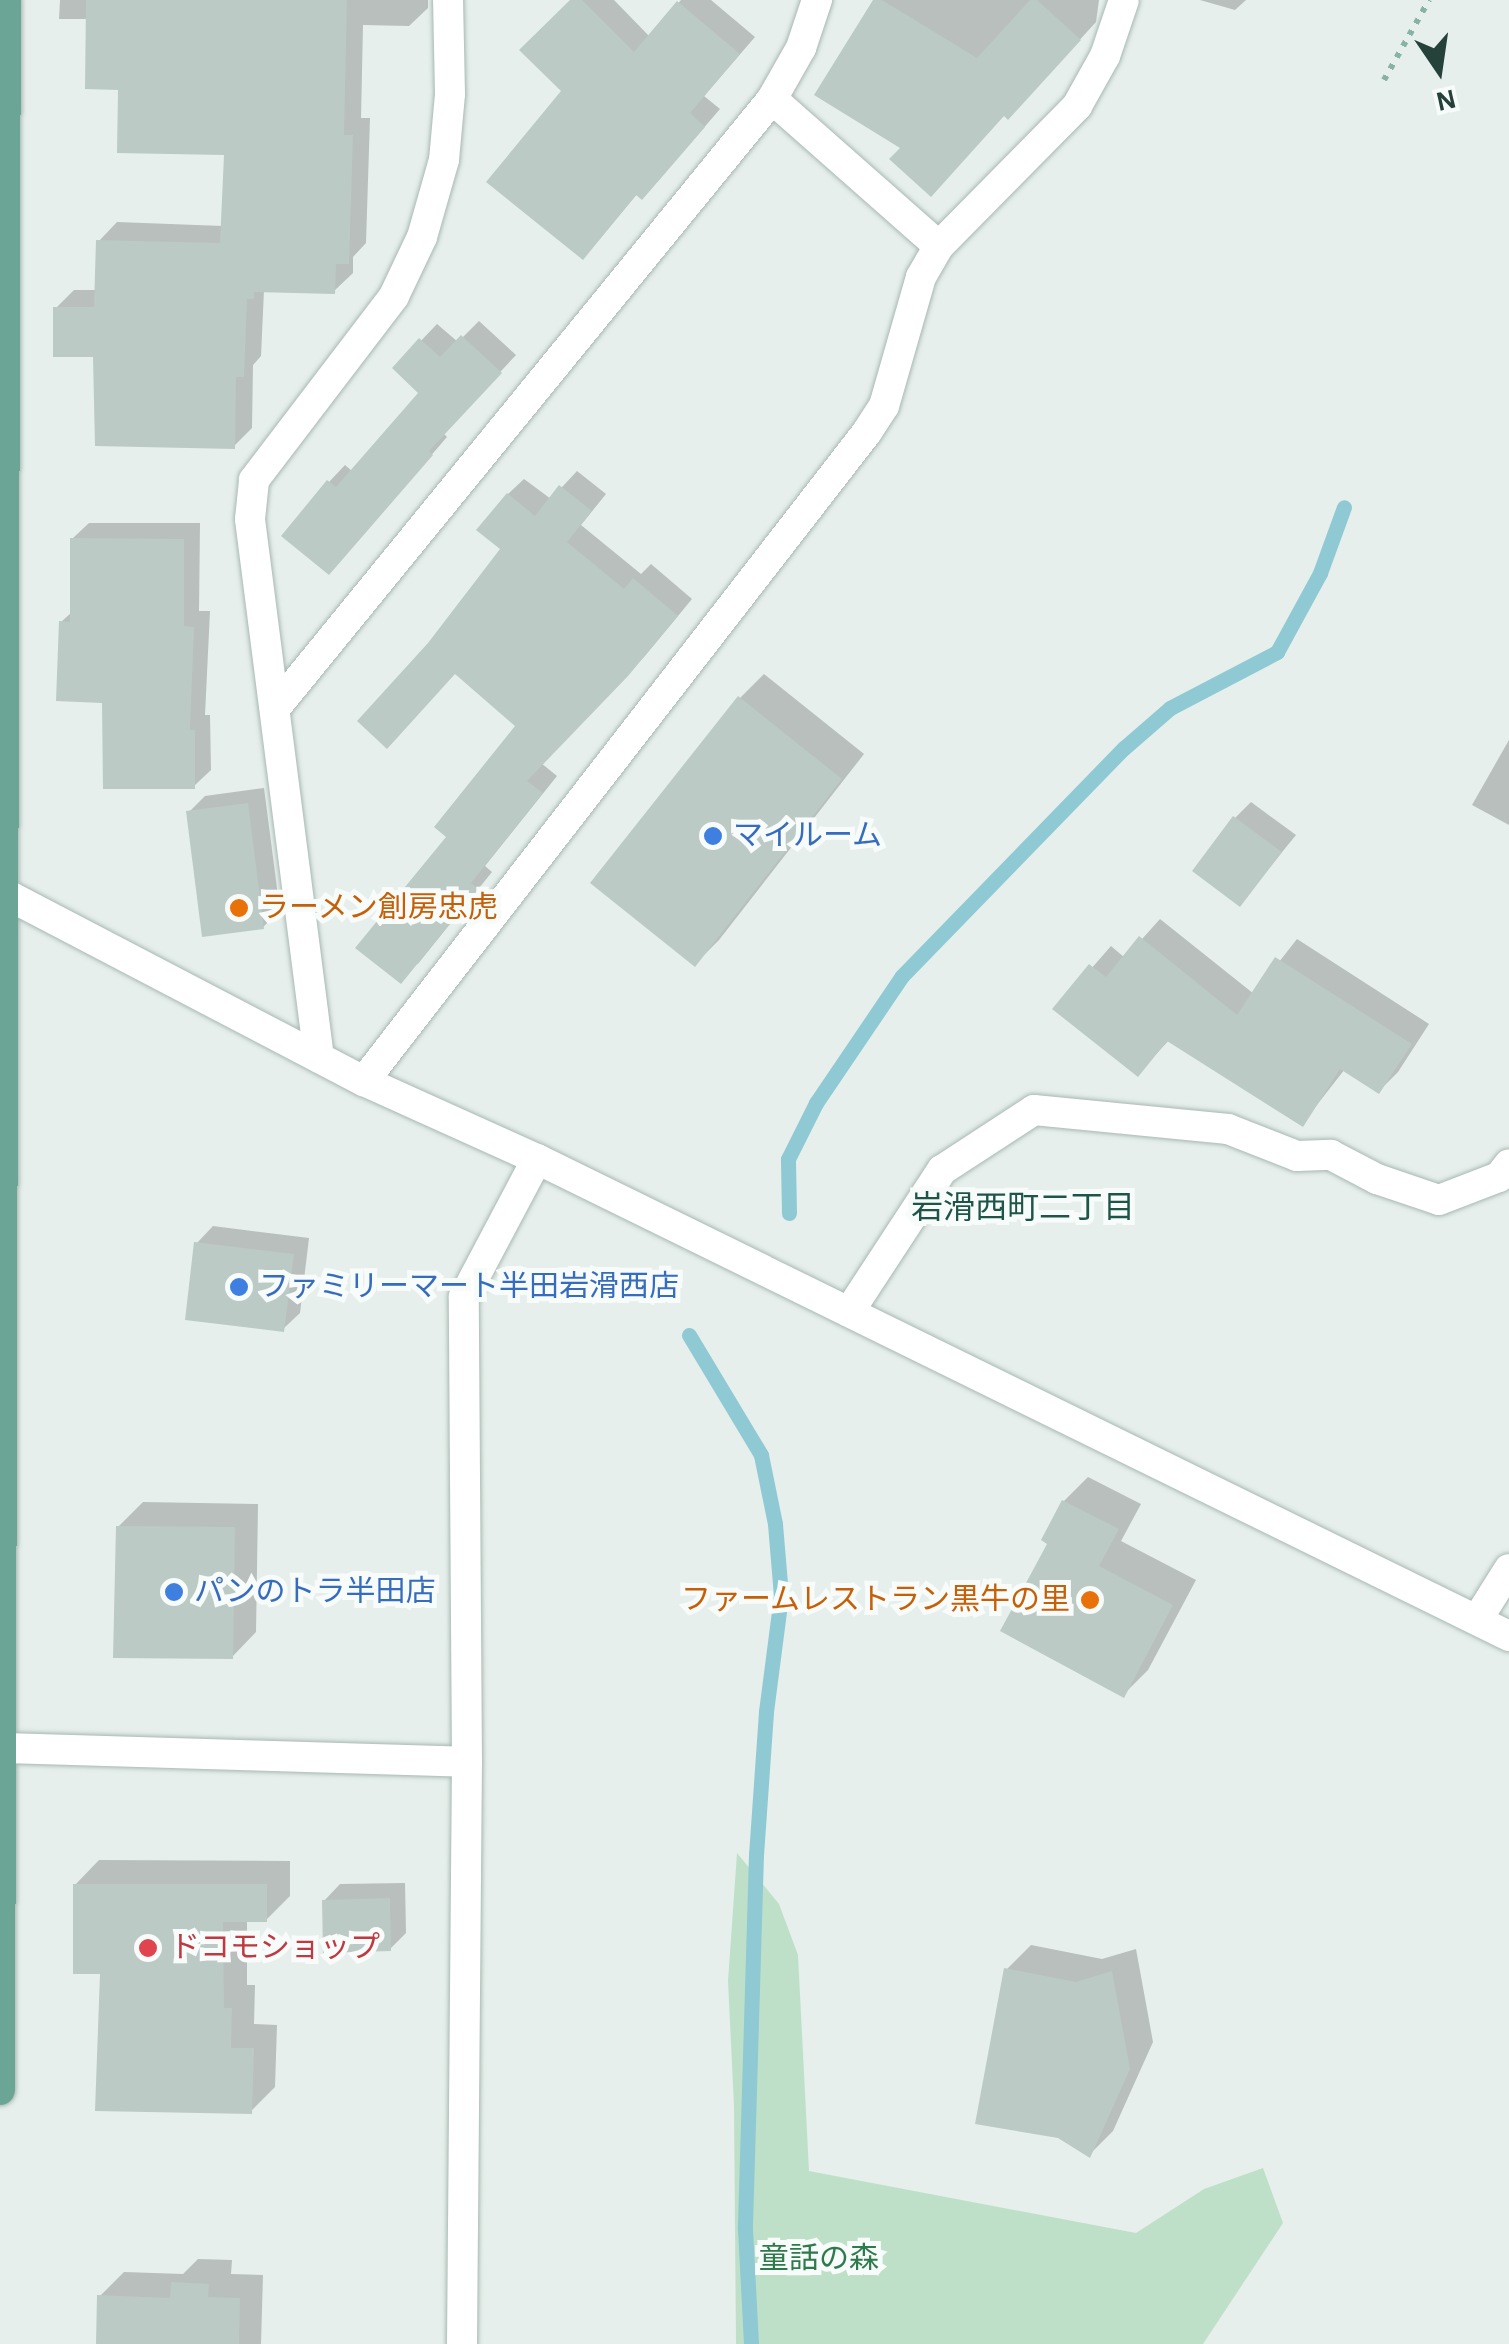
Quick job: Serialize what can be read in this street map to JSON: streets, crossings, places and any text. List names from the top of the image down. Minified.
{"districts":["岩滑西町二丁目"],"parks":["童話の森"],"places":["マイルーム","ラーメン創房忠虎","ファミリーマート半田岩滑西店","パンのトラ半田店","ファームレストラン黒牛の里","ドコモショップ"],"north":"bottom"}
